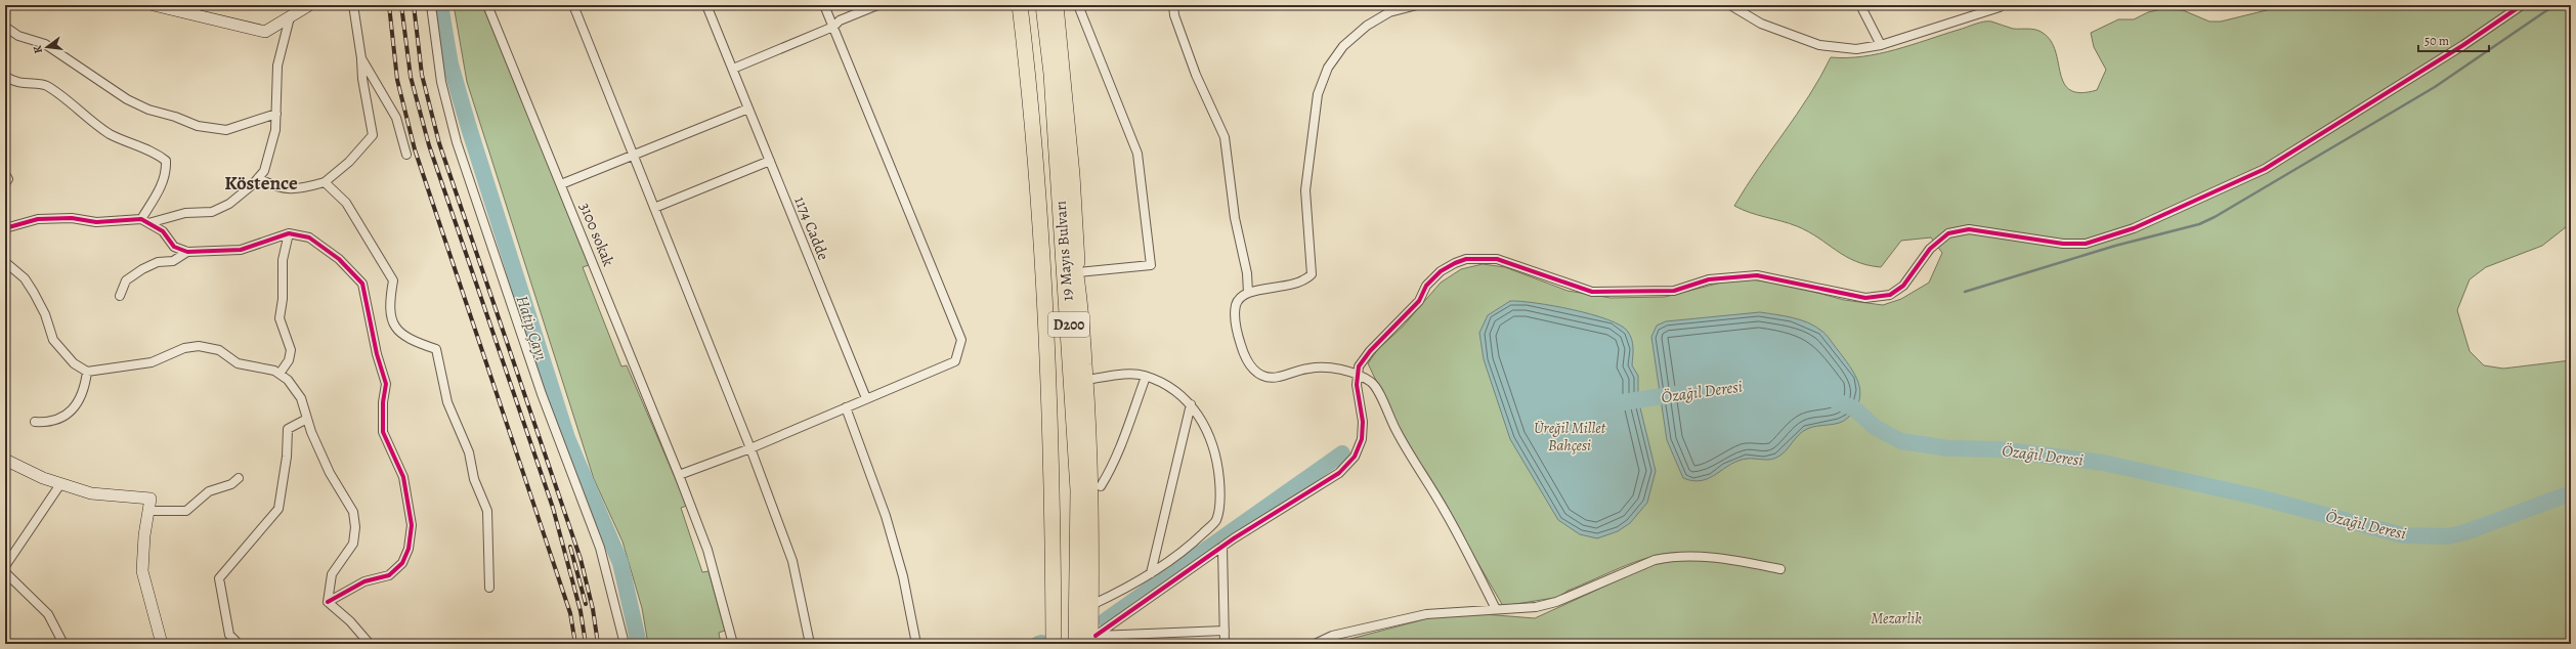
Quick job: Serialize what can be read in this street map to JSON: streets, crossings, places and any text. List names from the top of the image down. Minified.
{"streets":{"highway":["19 Mayıs Bulvarı","D200"],"street":["1174 Cadde","3100 sokak"]},"districts":["Köstence"],"water":["Hatip Çayı","Özağıl Deresi"],"parks":["Üreğil Millet Bahçesi","Mezarlık"],"scale_bar":"50 m","north":"left"}
